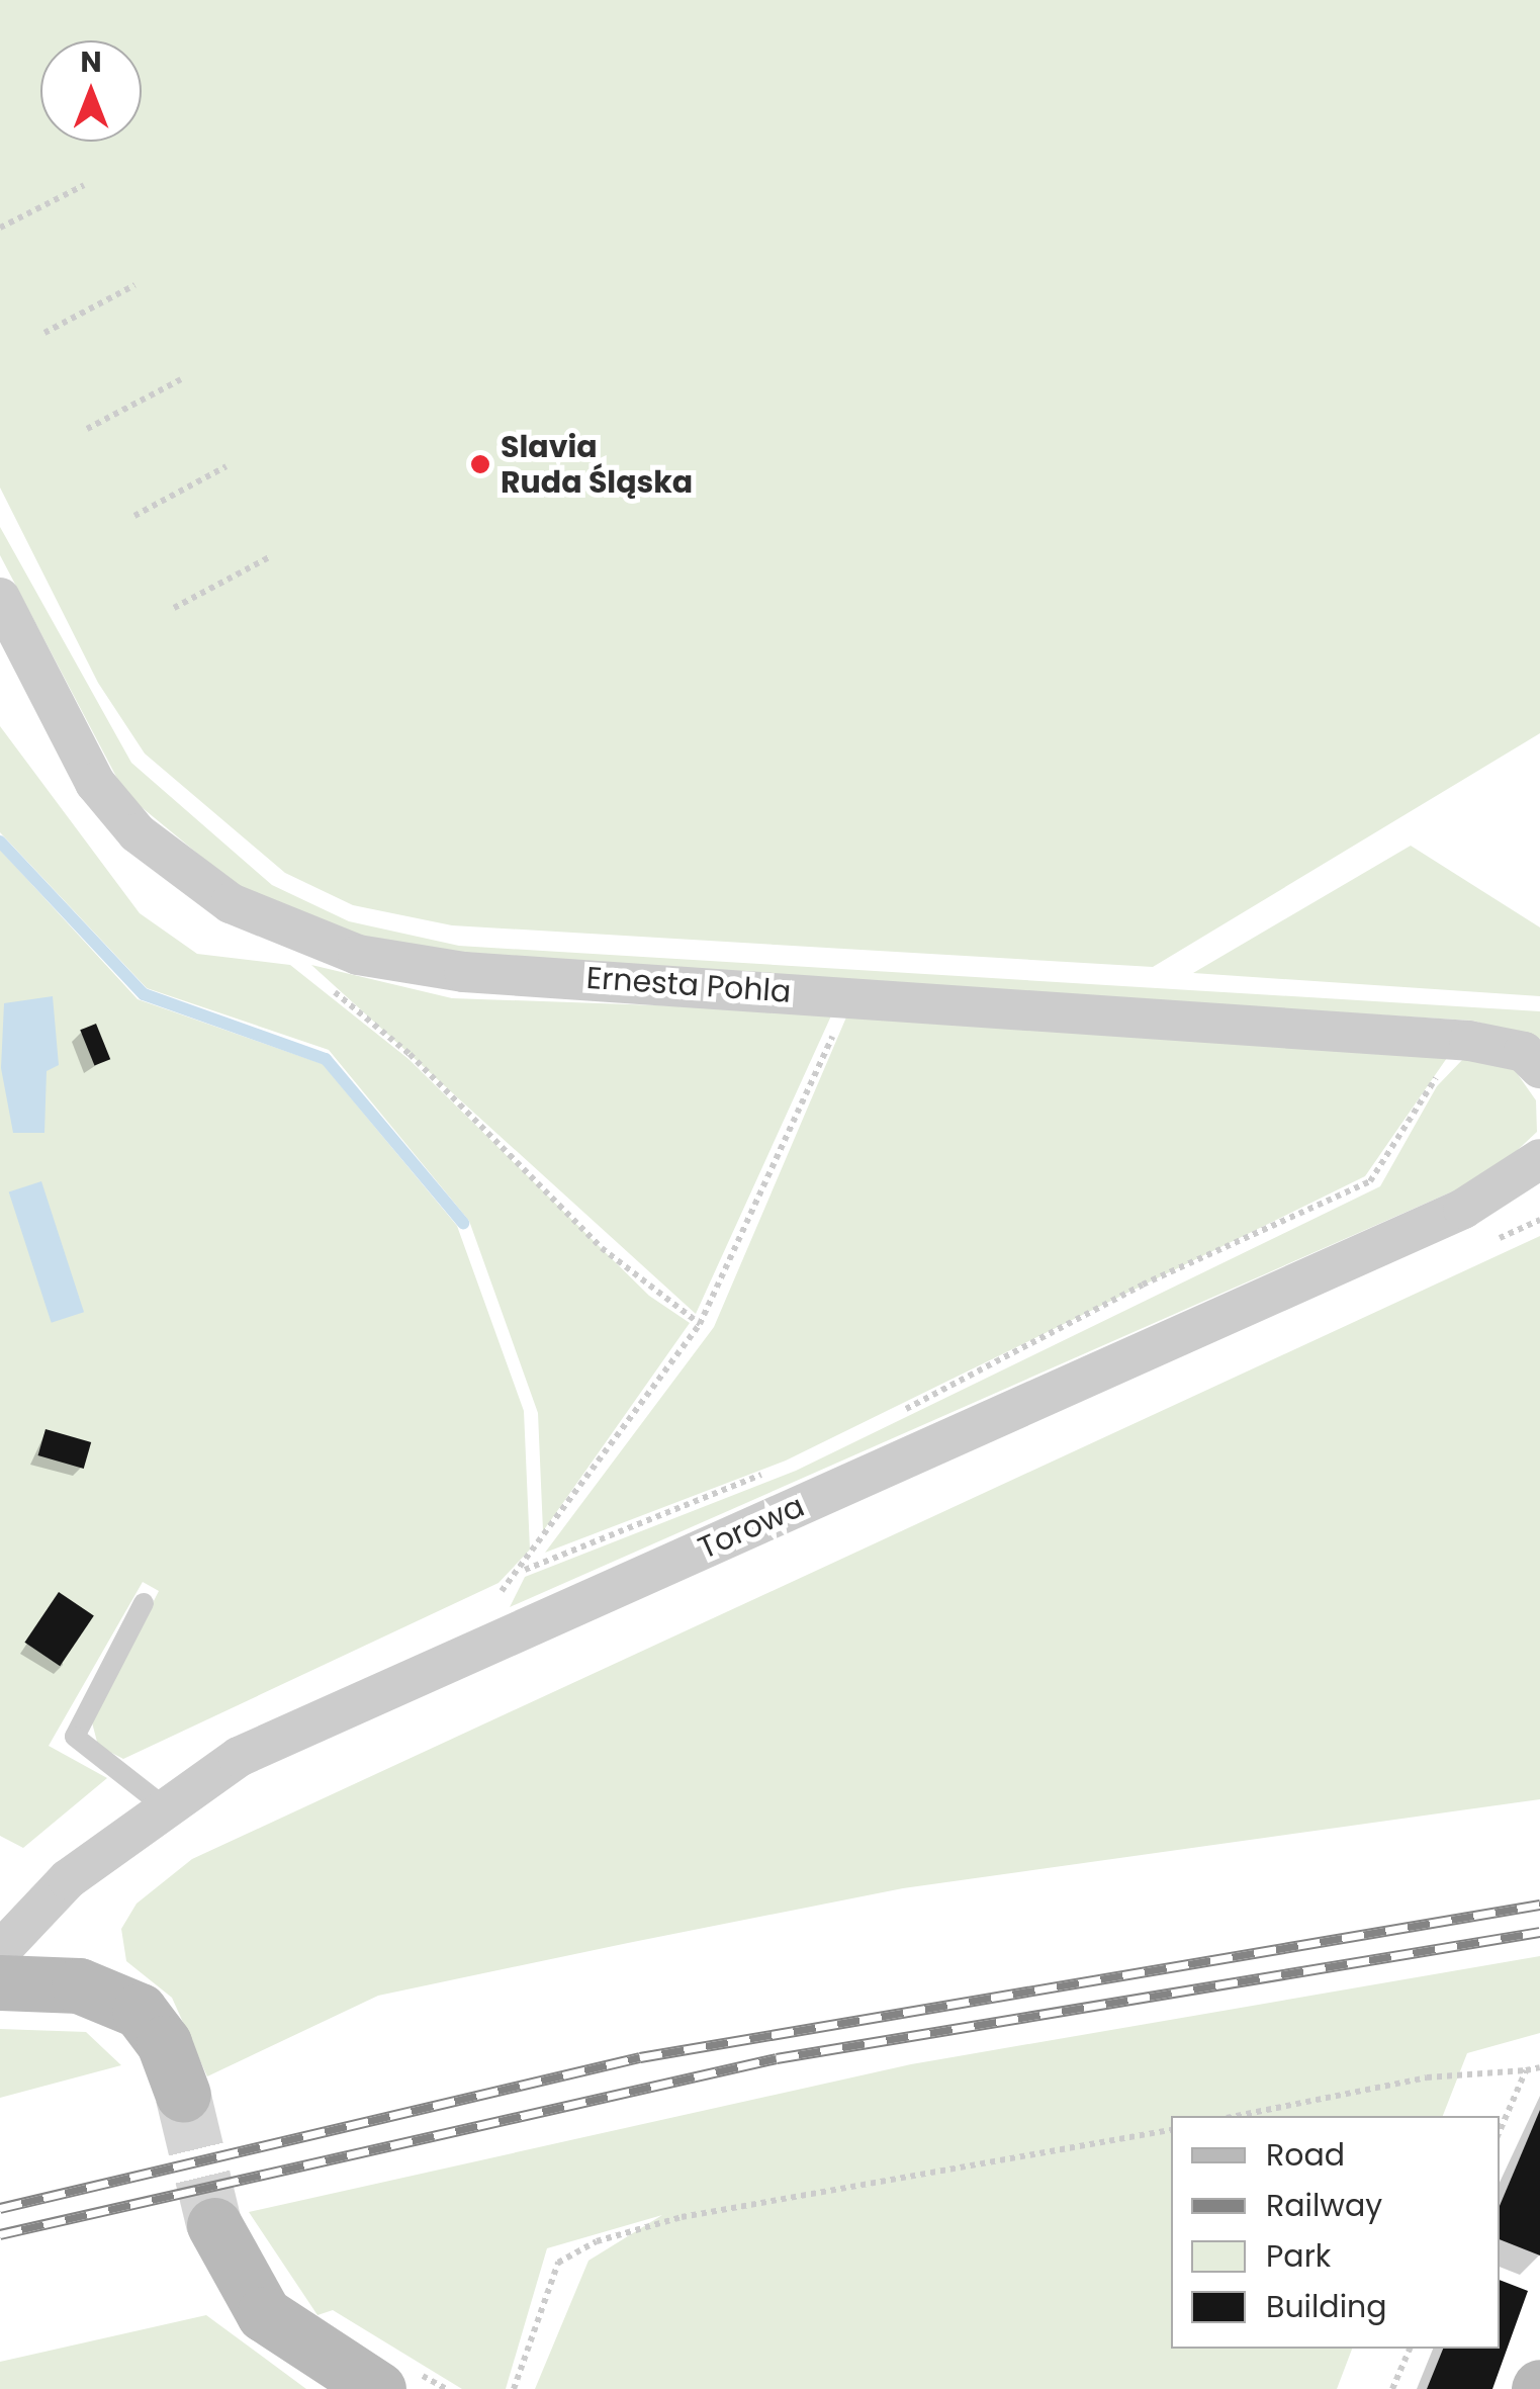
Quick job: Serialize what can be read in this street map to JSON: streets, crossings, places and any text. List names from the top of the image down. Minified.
{"streets":{"street":["Ernesta Pohla","Torowa"]},"places":["Slavia Ruda Śląska"],"legend":["Road","Railway","Park","Building"],"north":"top"}
